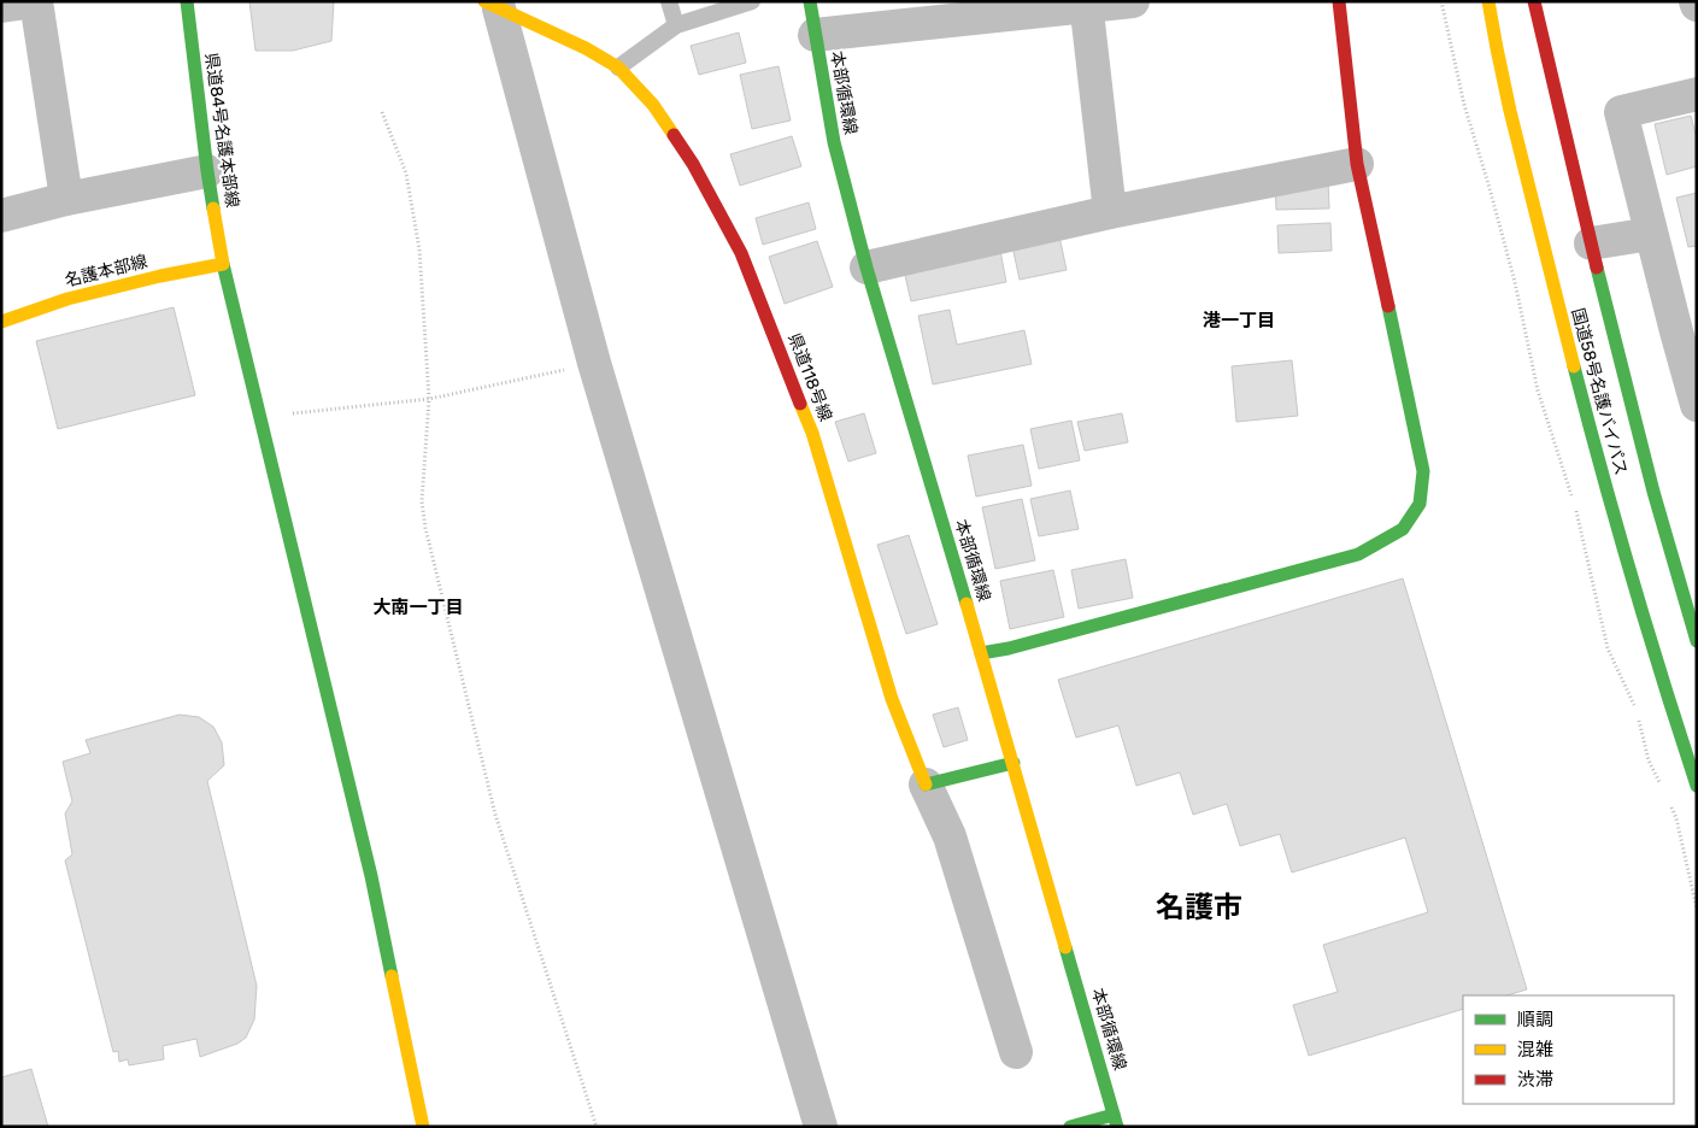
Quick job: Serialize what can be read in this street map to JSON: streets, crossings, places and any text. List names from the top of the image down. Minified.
{"streets":{"main road":["本部循環線","県道84号名護本部線","名護本部線","県道118号線","国道58号名護バイパス"]},"crossings":[["県道84号名護本部線","名護本部線"]],"districts":["港一丁目","大南一丁目","名護市"],"legend":["順調","混雑","渋滞"]}
